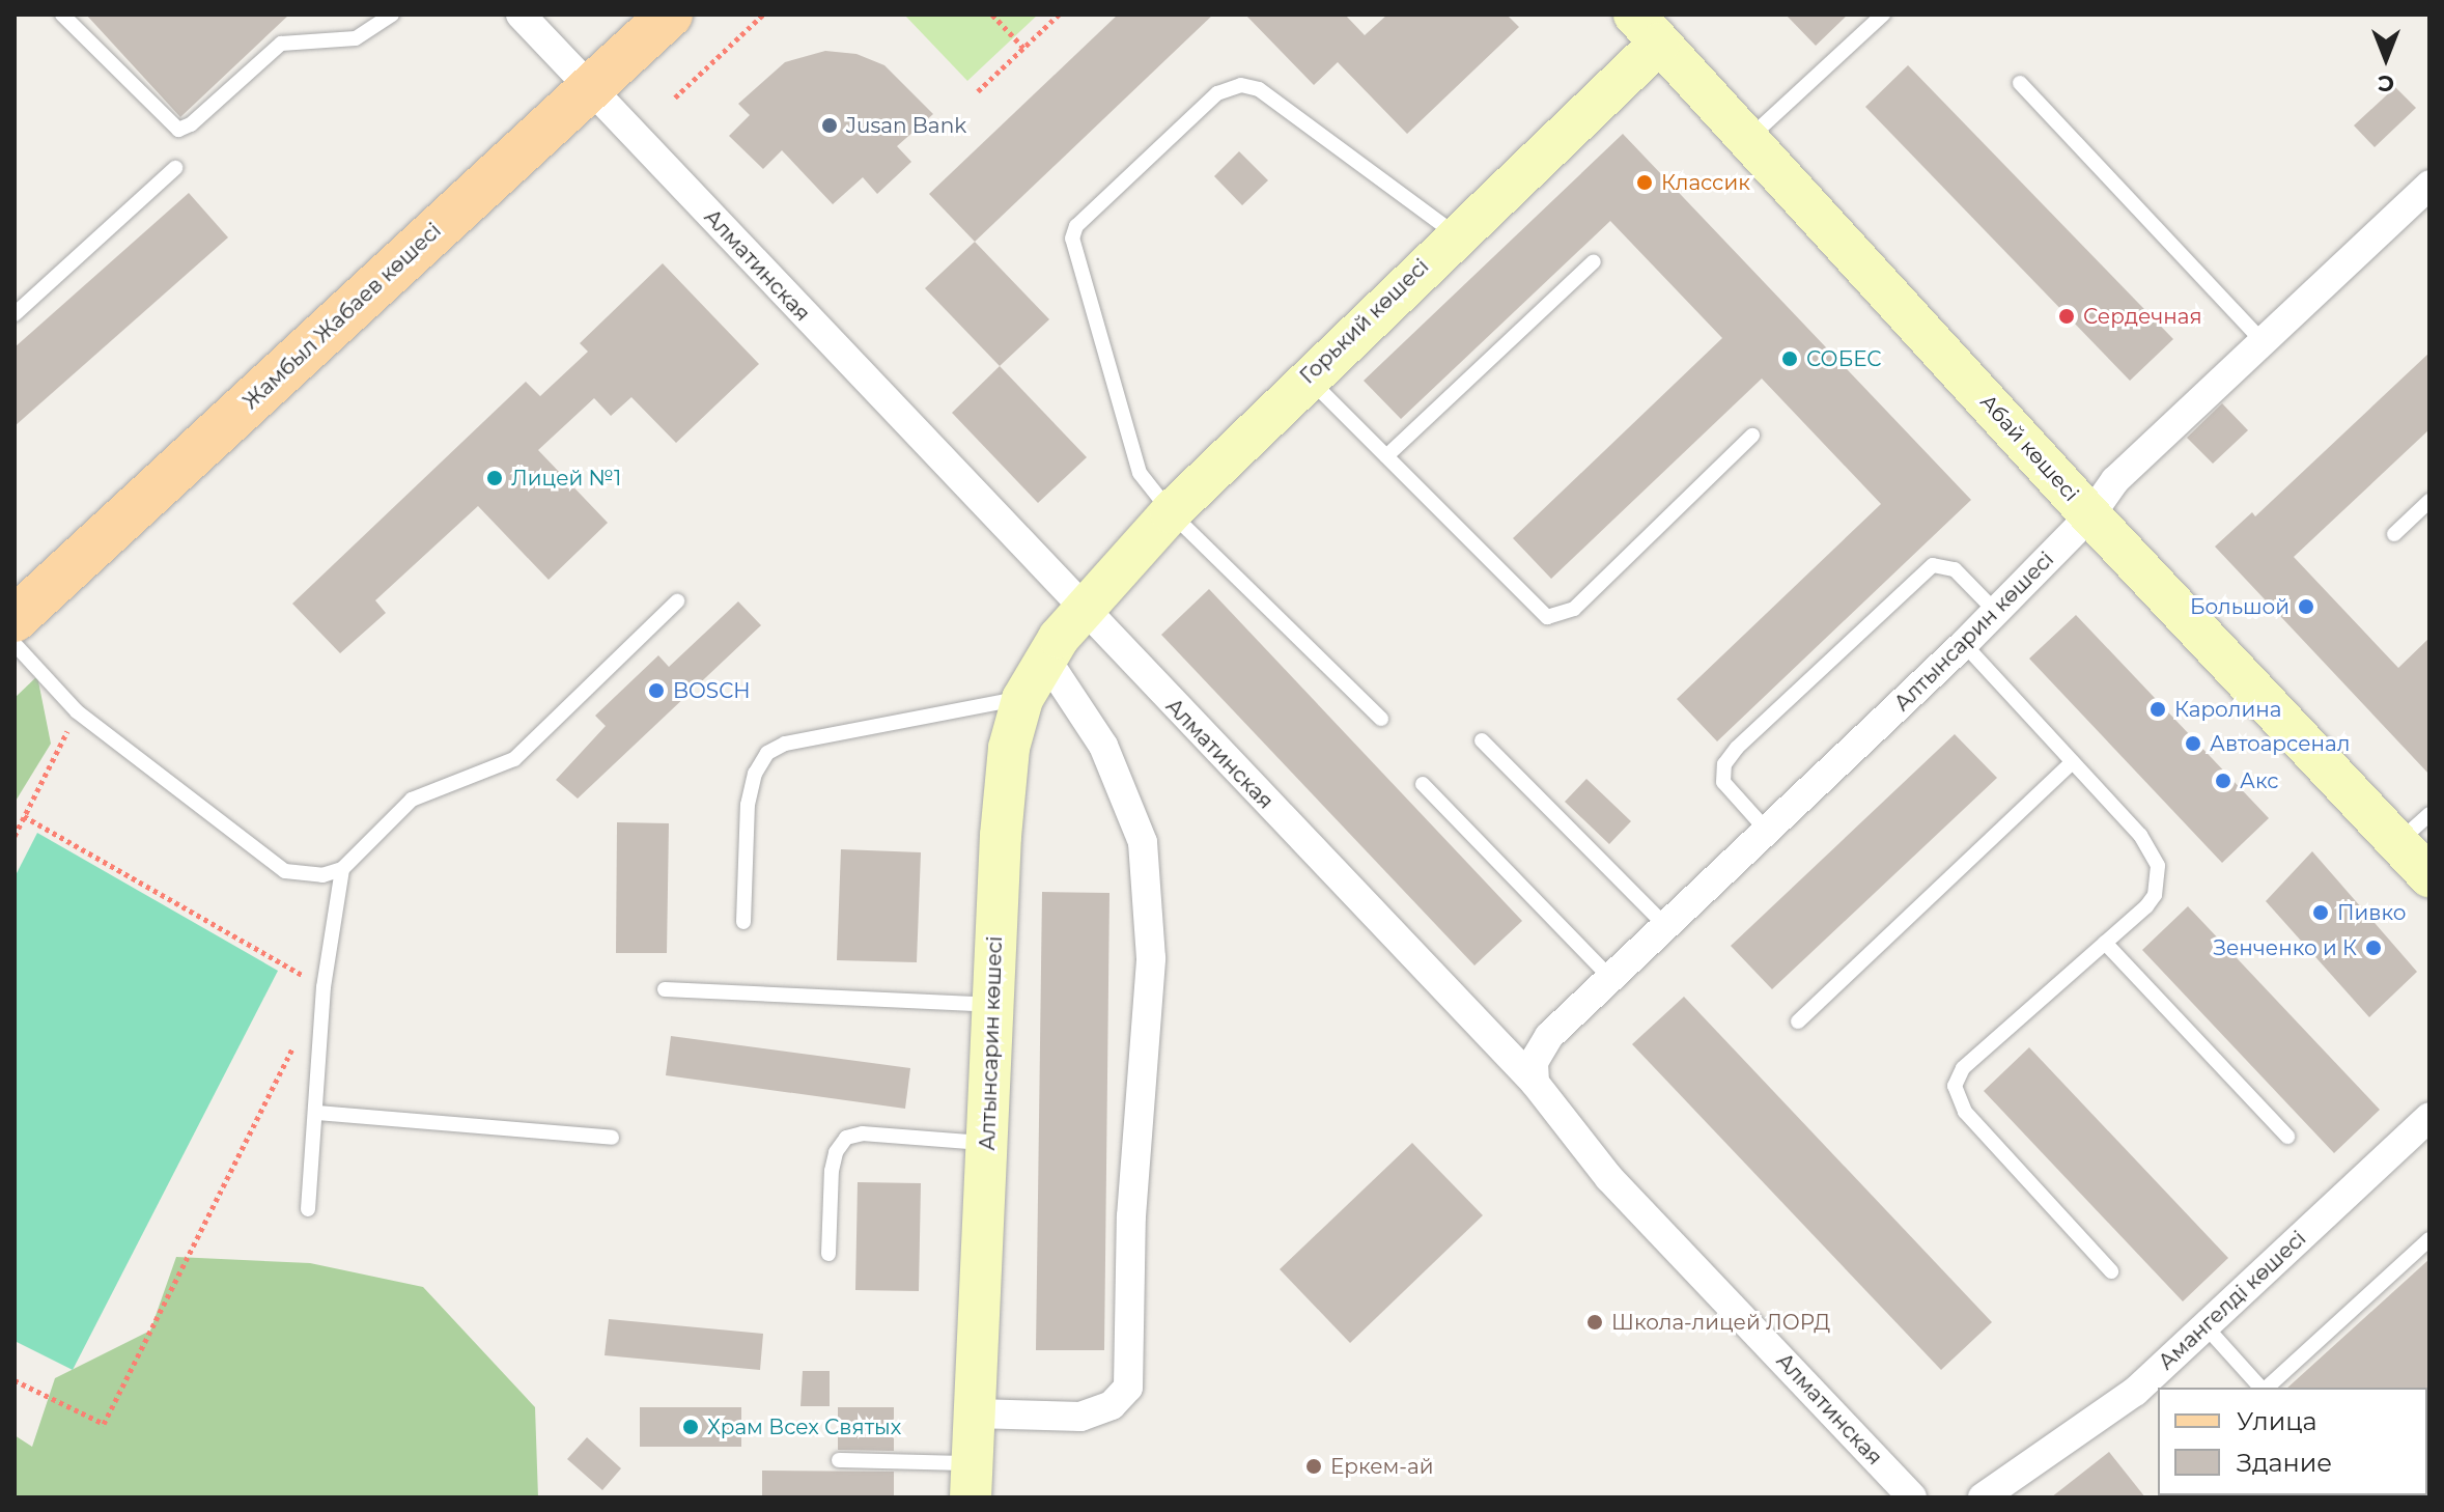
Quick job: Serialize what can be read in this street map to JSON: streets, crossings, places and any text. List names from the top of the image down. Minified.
{"streets":{"main road":["Жамбыл Жабаев көшесі"],"street":["Алматинская","Горький көшесі","Абай көшесі","Алтынсарин көшесі","Амангелді көшесі"]},"crossings":[["Алматинская","Жамбыл Жабаев көшесі"],["Алматинская","Горький көшесі"],["Алматинская","Алтынсарин көшесі"],["Горький көшесі","Абай көшесі"],["Горький көшесі","Алтынсарин көшесі"],["Абай көшесі","Алтынсарин көшесі"]],"places":["Jusan Bank","Классик","Сердечная","СОБЕС","Лицей №1","Большой","BOSCH","Каролина","Автоарсенал","Акс","Пивко","Зенченко и К","Школа-лицей ЛОРД","Храм Всех Святых","Еркем-ай"],"legend":["Улица","Здание"],"north":"bottom"}
